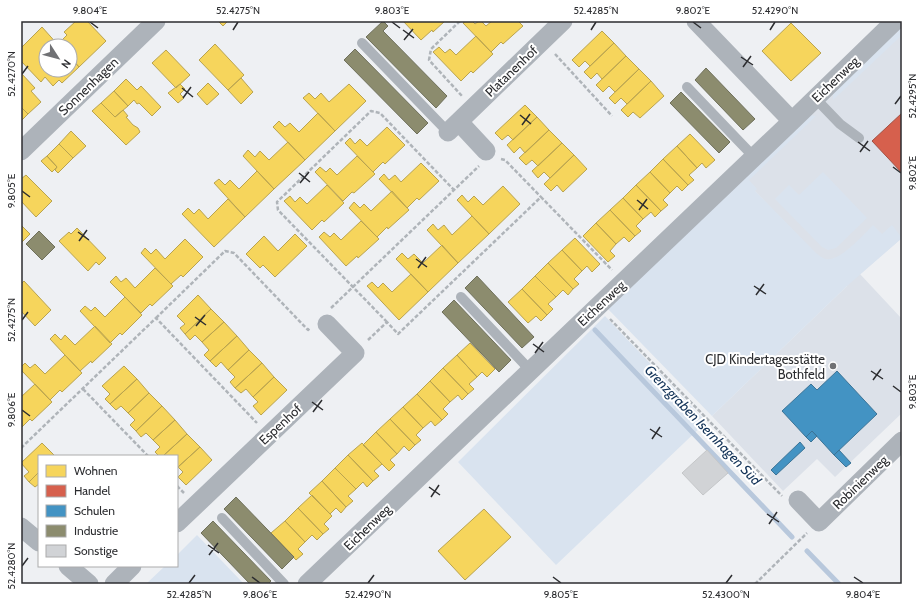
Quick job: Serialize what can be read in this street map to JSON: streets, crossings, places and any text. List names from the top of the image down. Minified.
{"streets":{"street":["Platanenhof","Eichenweg","Sonnenhagen","Espenhof","Robinienweg"]},"water":["Grenzgraben Isernhagen Süd"],"places":["CJD Kindertagesstätte Bothfeld"],"legend":["Wohnen","Handel","Schulen","Industrie","Sonstige"],"north":"bottom right","coordinates":["9.804°E","52.4275°N","9.803°E","52.4285°N","9.802°E","52.4290°N","52.4270°N","52.4295°N","9.805°E","9.806°E","52.4280°N","52.4300°N"]}
